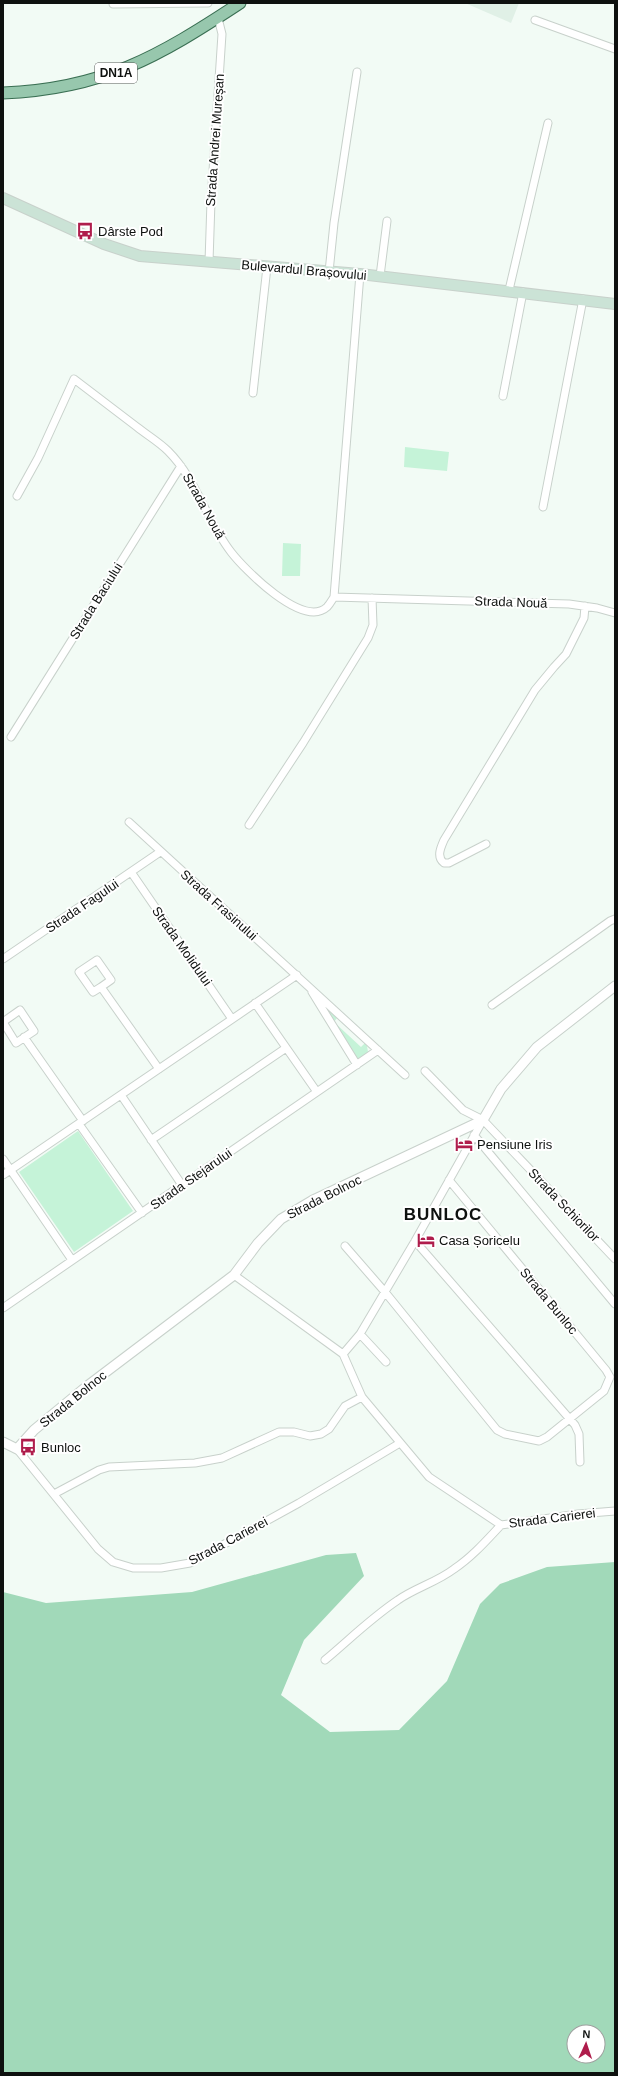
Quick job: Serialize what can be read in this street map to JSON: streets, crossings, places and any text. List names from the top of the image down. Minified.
{"streets":{"main road":["DN1A","Bulevardul Brașovului"],"street":["Strada Andrei Mureșan","Strada Nouă","Strada Baciului","Strada Frasinului","Strada Fagului","Strada Molidului","Strada Stejarului","Strada Bolnoc","Strada Schiorilor","Strada Bunloc","Strada Carierei"]},"crossings":[["DN1A","Strada Andrei Mureșan"],["Strada Andrei Mureșan","Bulevardul Brașovului"],["Strada Nouă","Strada Baciului"],["Strada Frasinului","Strada Fagului"],["Strada Frasinului","Strada Stejarului"],["Strada Fagului","Strada Molidului"],["Strada Bolnoc","Strada Schiorilor"],["Strada Bolnoc","Strada Carierei"]],"districts":["BUNLOC"],"places":{"bus stop":["Dârste Pod","Bunloc"],"hotel":["Pensiune Iris","Casa Șoricelu"]},"north":"top"}
